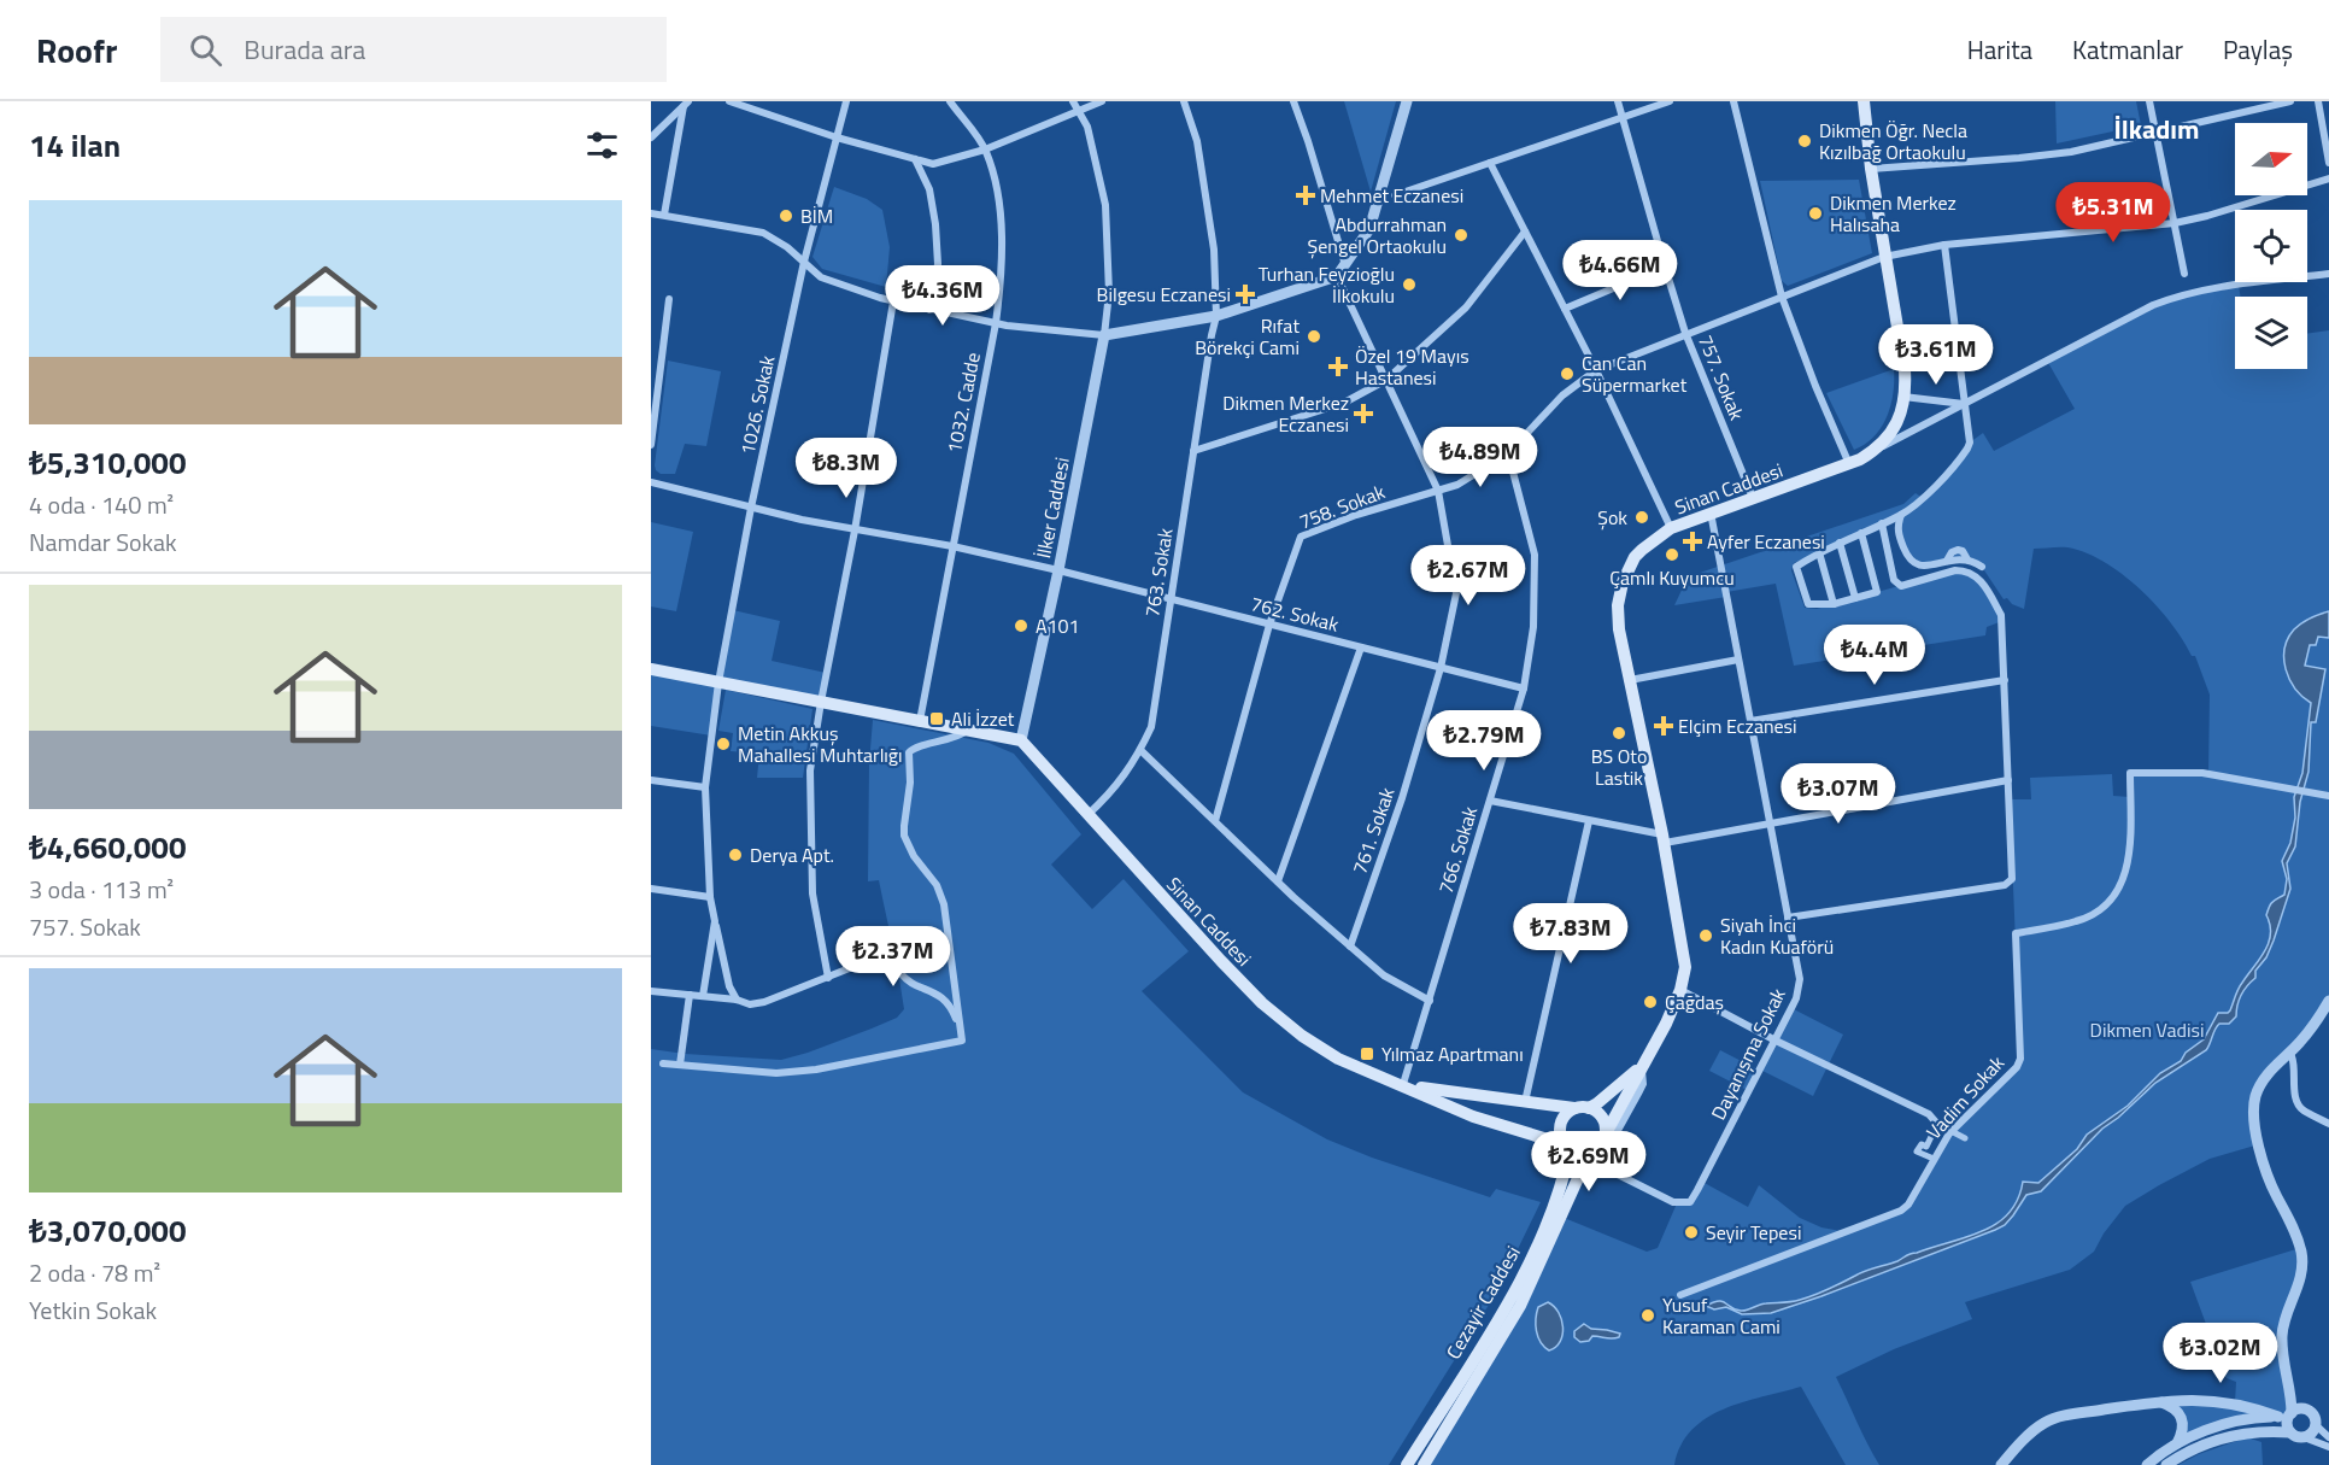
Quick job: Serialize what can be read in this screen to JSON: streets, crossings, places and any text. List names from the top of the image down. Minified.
{"streets":{"main road":["Sinan Caddesi","Cezayir Caddesi"],"street":["757. Sokak","1032. Cadde","1026. Sokak","758. Sokak","İlker Caddesi","763. Sokak","762. Sokak","761. Sokak","766. Sokak","Dayanışma Sokak","Vadim Sokak"]},"crossings":[["757. Sokak","Sinan Caddesi"],["757. Sokak","758. Sokak"],["1032. Cadde","762. Sokak"],["1026. Sokak","762. Sokak"],["Sinan Caddesi","758. Sokak"],["Sinan Caddesi","İlker Caddesi"],["Sinan Caddesi","763. Sokak"],["Sinan Caddesi","766. Sokak"],["Sinan Caddesi","Dayanışma Sokak"],["Sinan Caddesi","Cezayir Caddesi"],["758. Sokak","762. Sokak"],["758. Sokak","761. Sokak"],["758. Sokak","766. Sokak"],["İlker Caddesi","762. Sokak"],["763. Sokak","762. Sokak"],["762. Sokak","761. Sokak"],["762. Sokak","766. Sokak"]],"districts":["İlkadım"],"parks":["Dikmen Vadisi"],"places":{"other":["Dikmen Öğr. Necla Kızılbağ Ortaokulu","Dikmen Merkez Halısaha","BİM","Abdurrahman Şengel Ortaokulu","Turhan Feyzioğlu İlkokulu","Rıfat Börekçi Cami","Can Can Süpermarket","Şok","Çamlı Kuyumcu","A101","BS Oto Lastik","Metin Akkuş Mahallesi Muhtarlığı","Derya Apt.","Siyah İnci Kadın Kuaförü","Çağdaş","Seyir Tepesi","Yusuf Karaman Cami"],"health":["Mehmet Eczanesi","Bilgesu Eczanesi","Özel 19 Mayıs Hastanesi","Dikmen Merkez Eczanesi","Ayfer Eczanesi","Elçim Eczanesi"],"transit":["Ali İzzet","Yılmaz Apartmanı"]},"north":"right","page":{"header":"Roofr","search":"Burada ara","nav":["Harita","Katmanlar","Paylaş"],"heading":"14 ilan","price":["₺5.31M","₺4.66M","₺4.36M","₺3.61M","₺4.89M","₺8.3M","₺2.67M","₺4.4M","₺2.79M","₺3.07M","₺7.83M","₺2.37M","₺2.69M","₺3.02M"],"list":[{"name":"₺5,310,000","note":"4 oda · 140 m² · Namdar Sokak"},{"name":"₺4,660,000","note":"3 oda · 113 m² · 757. Sokak"},{"name":"₺3,070,000","note":"2 oda · 78 m² · Yetkin Sokak"}]}}
